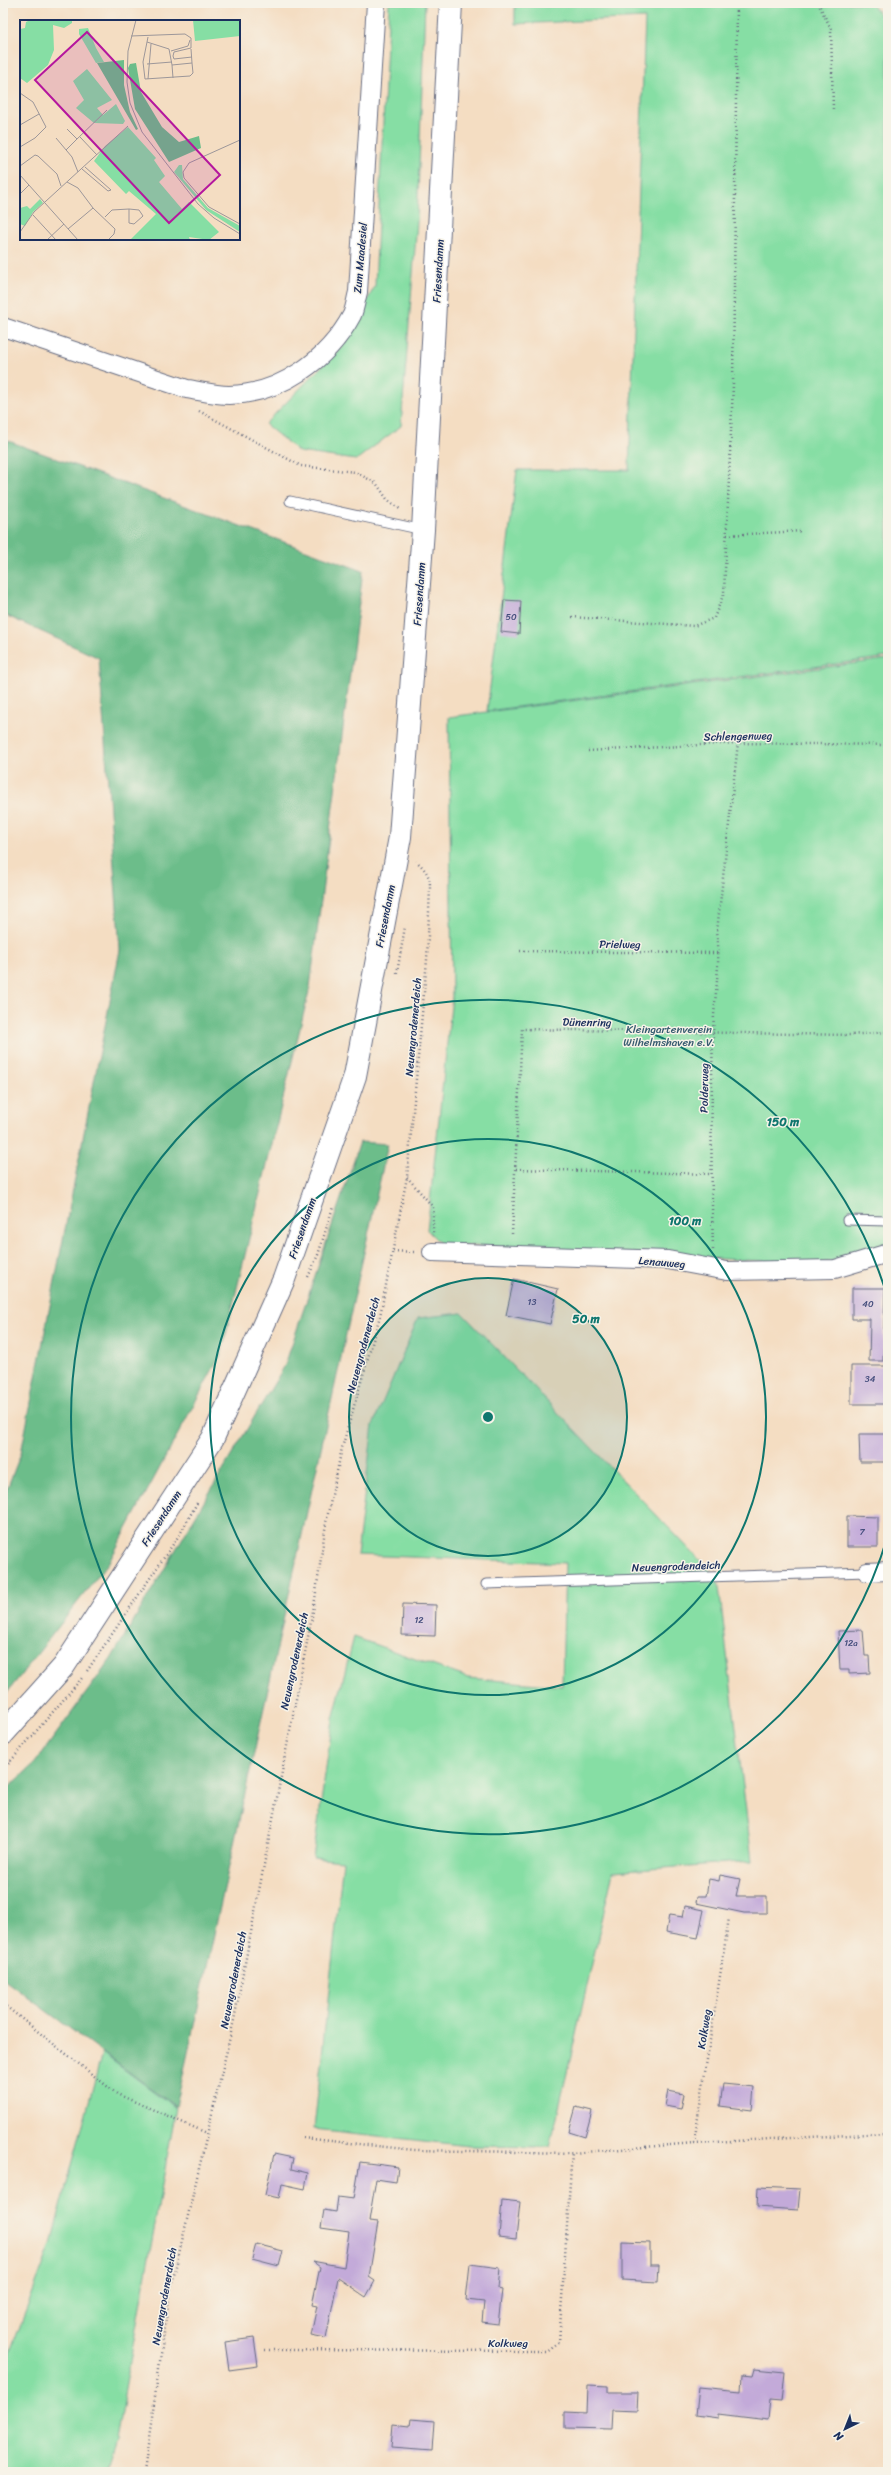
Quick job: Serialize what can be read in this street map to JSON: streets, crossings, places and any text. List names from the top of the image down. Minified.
{"streets":{"main road":["Friesendamm"],"street":["Zum Maadesiel","Lenauweg"],"lane":["Neuengrodendeich"],"path":["Schlengenweg","Prielweg","Dünenring","Neuengrodenerdeich","Polderweg","Kolkweg"]},"crossings":[["Schlengenweg","Polderweg"],["Prielweg","Polderweg"],["Dünenring","Polderweg"]],"parks":["Kleingartenverein Wilhelmshaven e.V."],"house_numbers":["50","13","40","34","7","12","12a"],"north":"bottom left","rings":["150 m","100 m","50 m"]}
